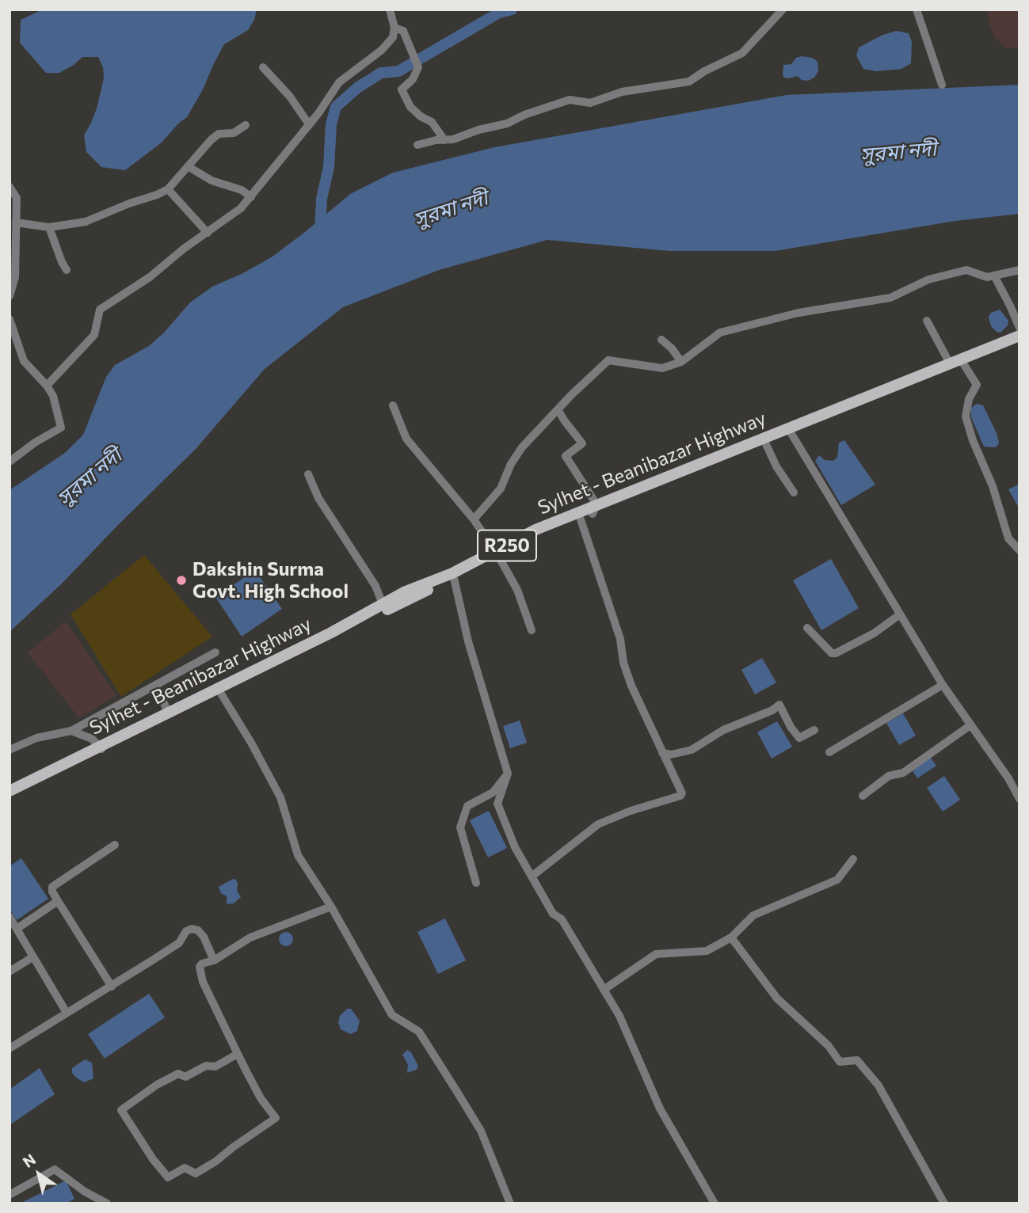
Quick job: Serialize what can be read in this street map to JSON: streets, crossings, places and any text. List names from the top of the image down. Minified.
{"streets":{"main road":["Sylhet - Beanibazar Highway","R250"]},"water":["সুরমা নদী"],"places":["Dakshin Surma Govt. High School"],"north":"top left"}
